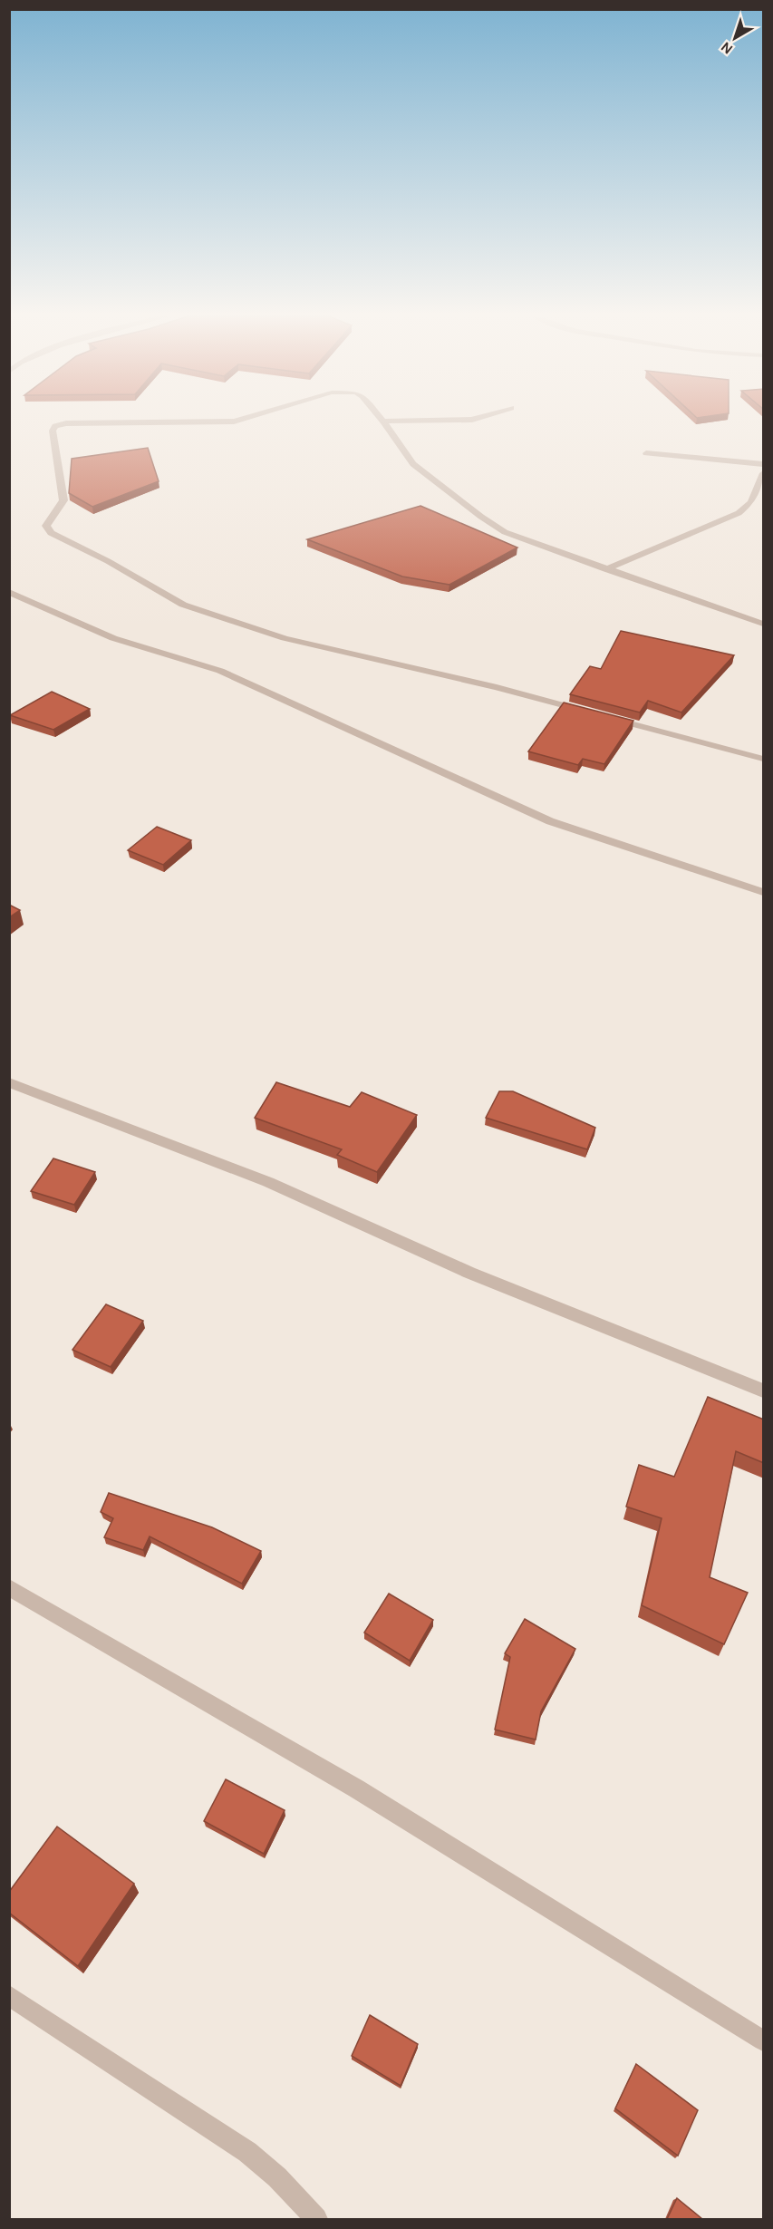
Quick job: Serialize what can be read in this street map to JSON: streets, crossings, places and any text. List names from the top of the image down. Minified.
{"north":"bottom left"}
